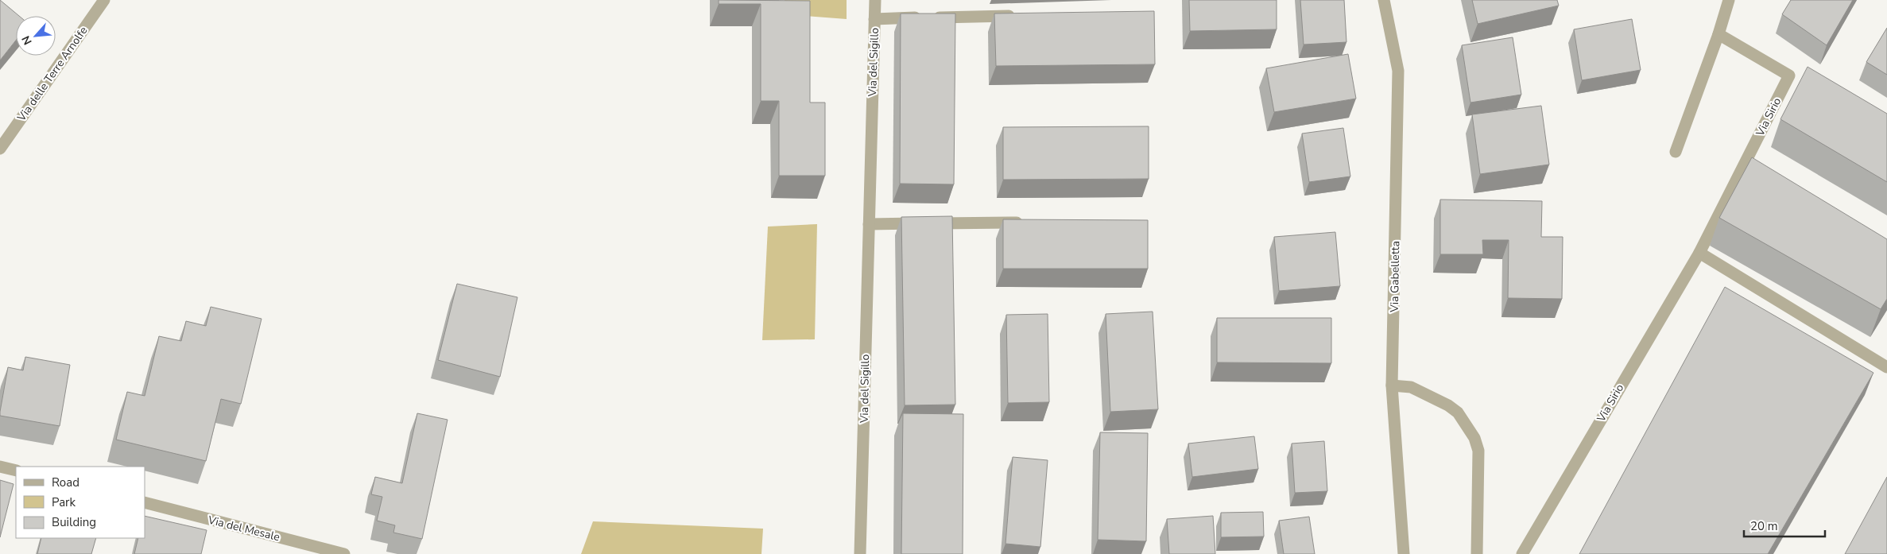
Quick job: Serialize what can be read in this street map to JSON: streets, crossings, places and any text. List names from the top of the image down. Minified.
{"streets":{"street":["Via del Sigillo","Via delle Terre Arnolfe","Via Sirio","Via Gabelletta","Via del Mesale"]},"legend":["Road","Park","Building"],"scale_bar":"20 m","north":"bottom left"}
